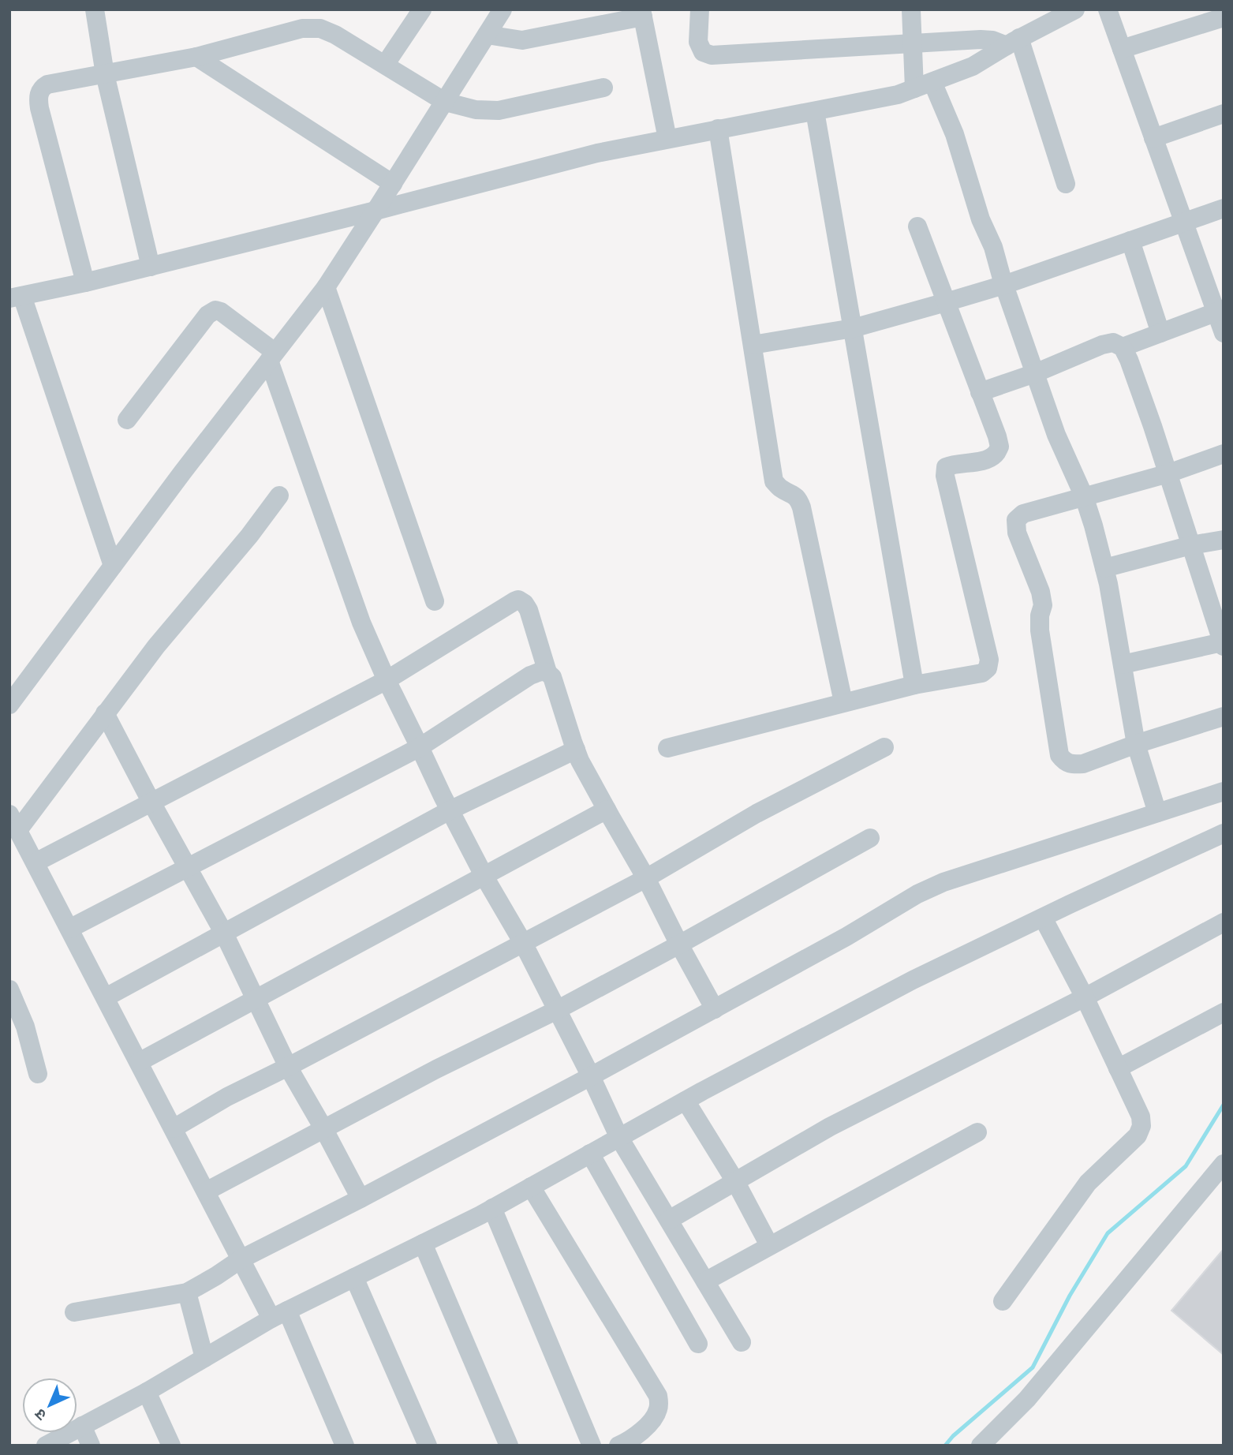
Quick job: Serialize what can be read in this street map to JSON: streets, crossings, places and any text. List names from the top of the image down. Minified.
{"north":"bottom left"}
